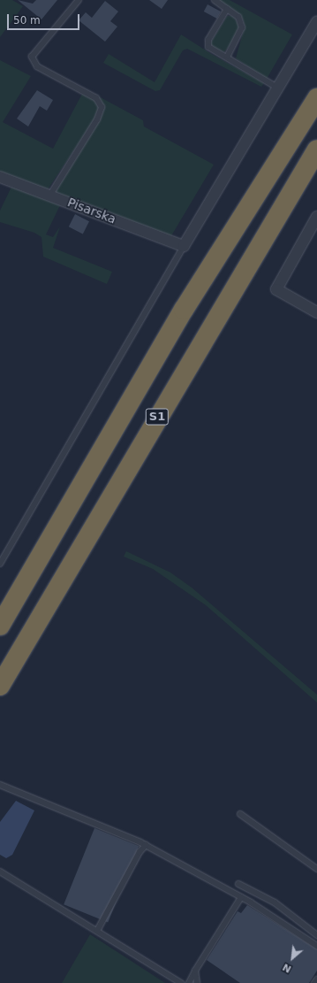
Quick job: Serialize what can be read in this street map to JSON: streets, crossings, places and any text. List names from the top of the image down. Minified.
{"streets":{"highway":["S1"],"street":["Pisarska"]},"scale_bar":"50 m","north":"bottom left"}
